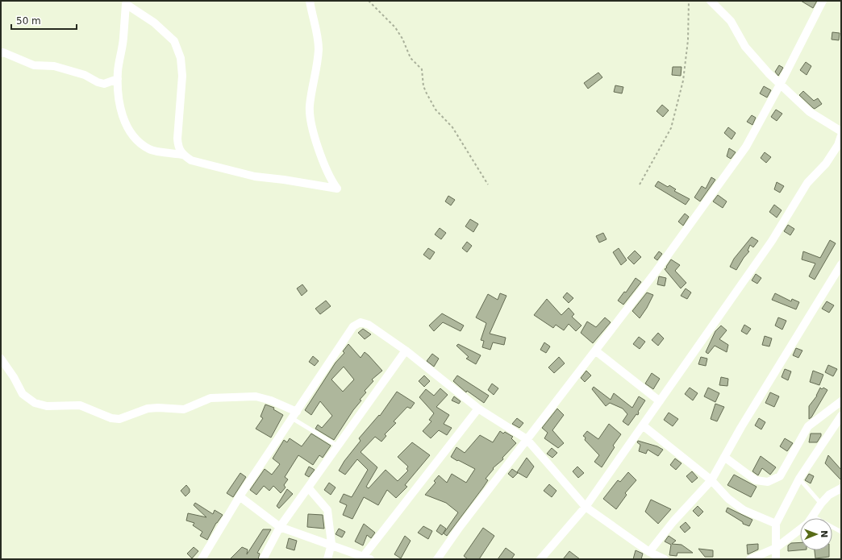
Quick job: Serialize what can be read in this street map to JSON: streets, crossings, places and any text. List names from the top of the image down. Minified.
{"scale_bar":"50 m","north":"right"}
